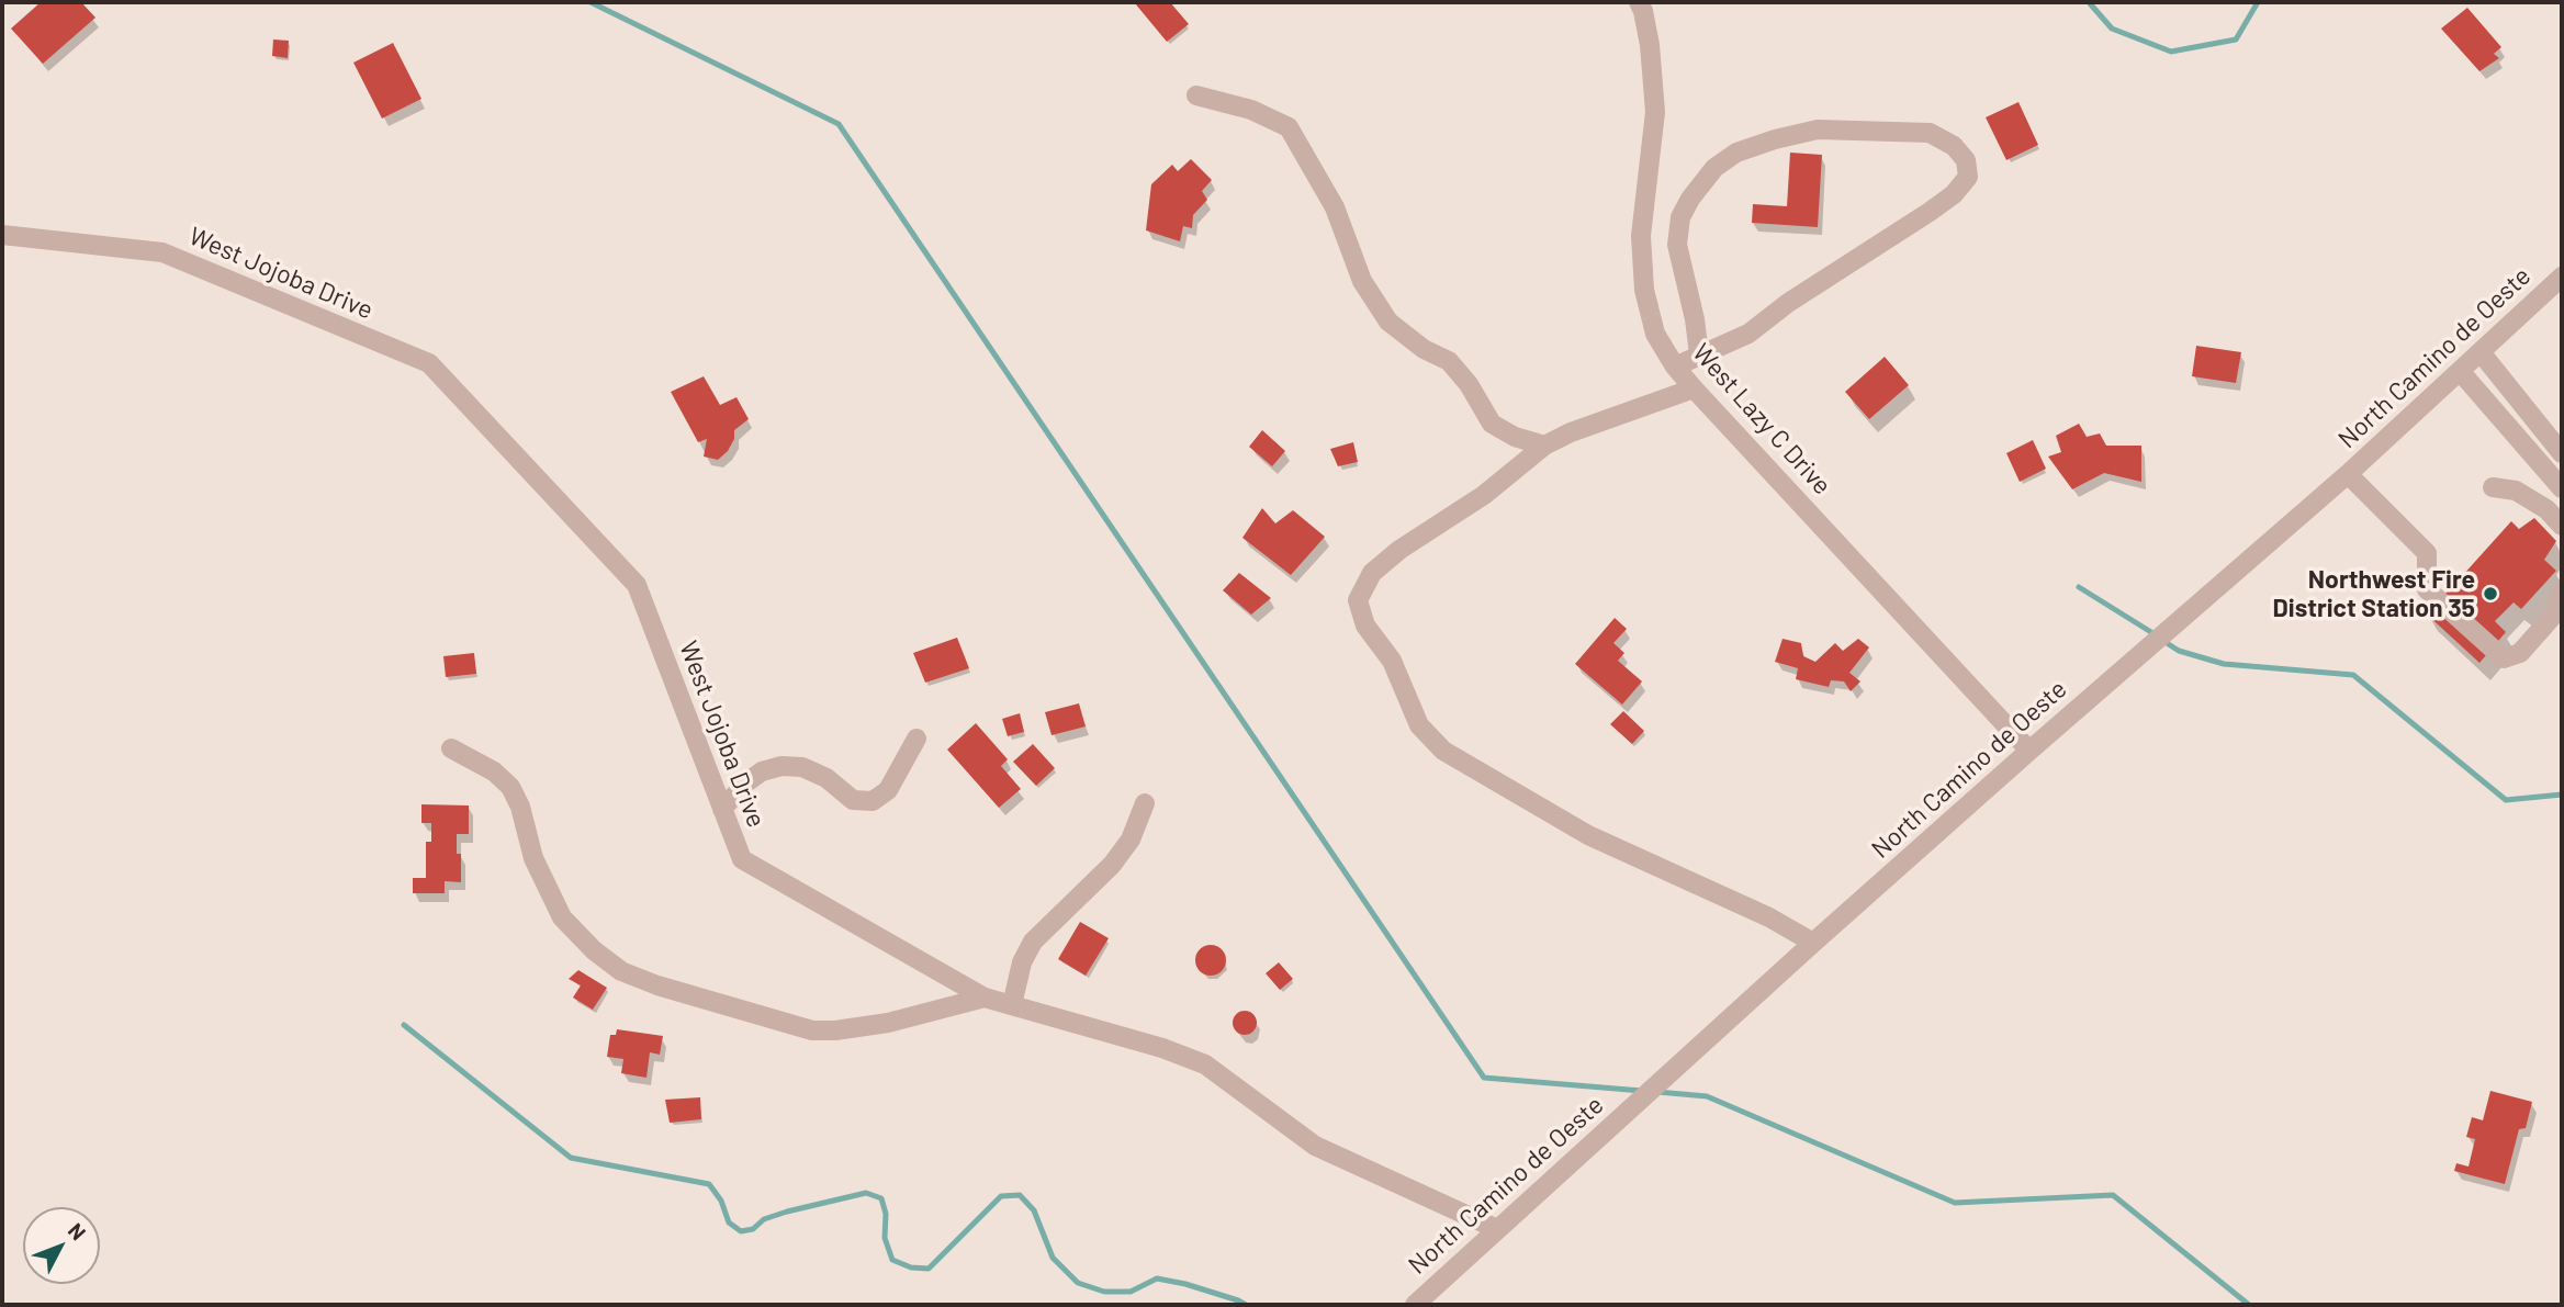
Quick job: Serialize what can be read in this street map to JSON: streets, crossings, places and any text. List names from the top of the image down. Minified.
{"streets":{"street":["West Jojoba Drive","North Camino de Oeste","West Lazy C Drive"]},"crossings":[["West Jojoba Drive","North Camino de Oeste"],["North Camino de Oeste","West Lazy C Drive"]],"places":["Northwest Fire District Station 35"],"north":"top right"}
